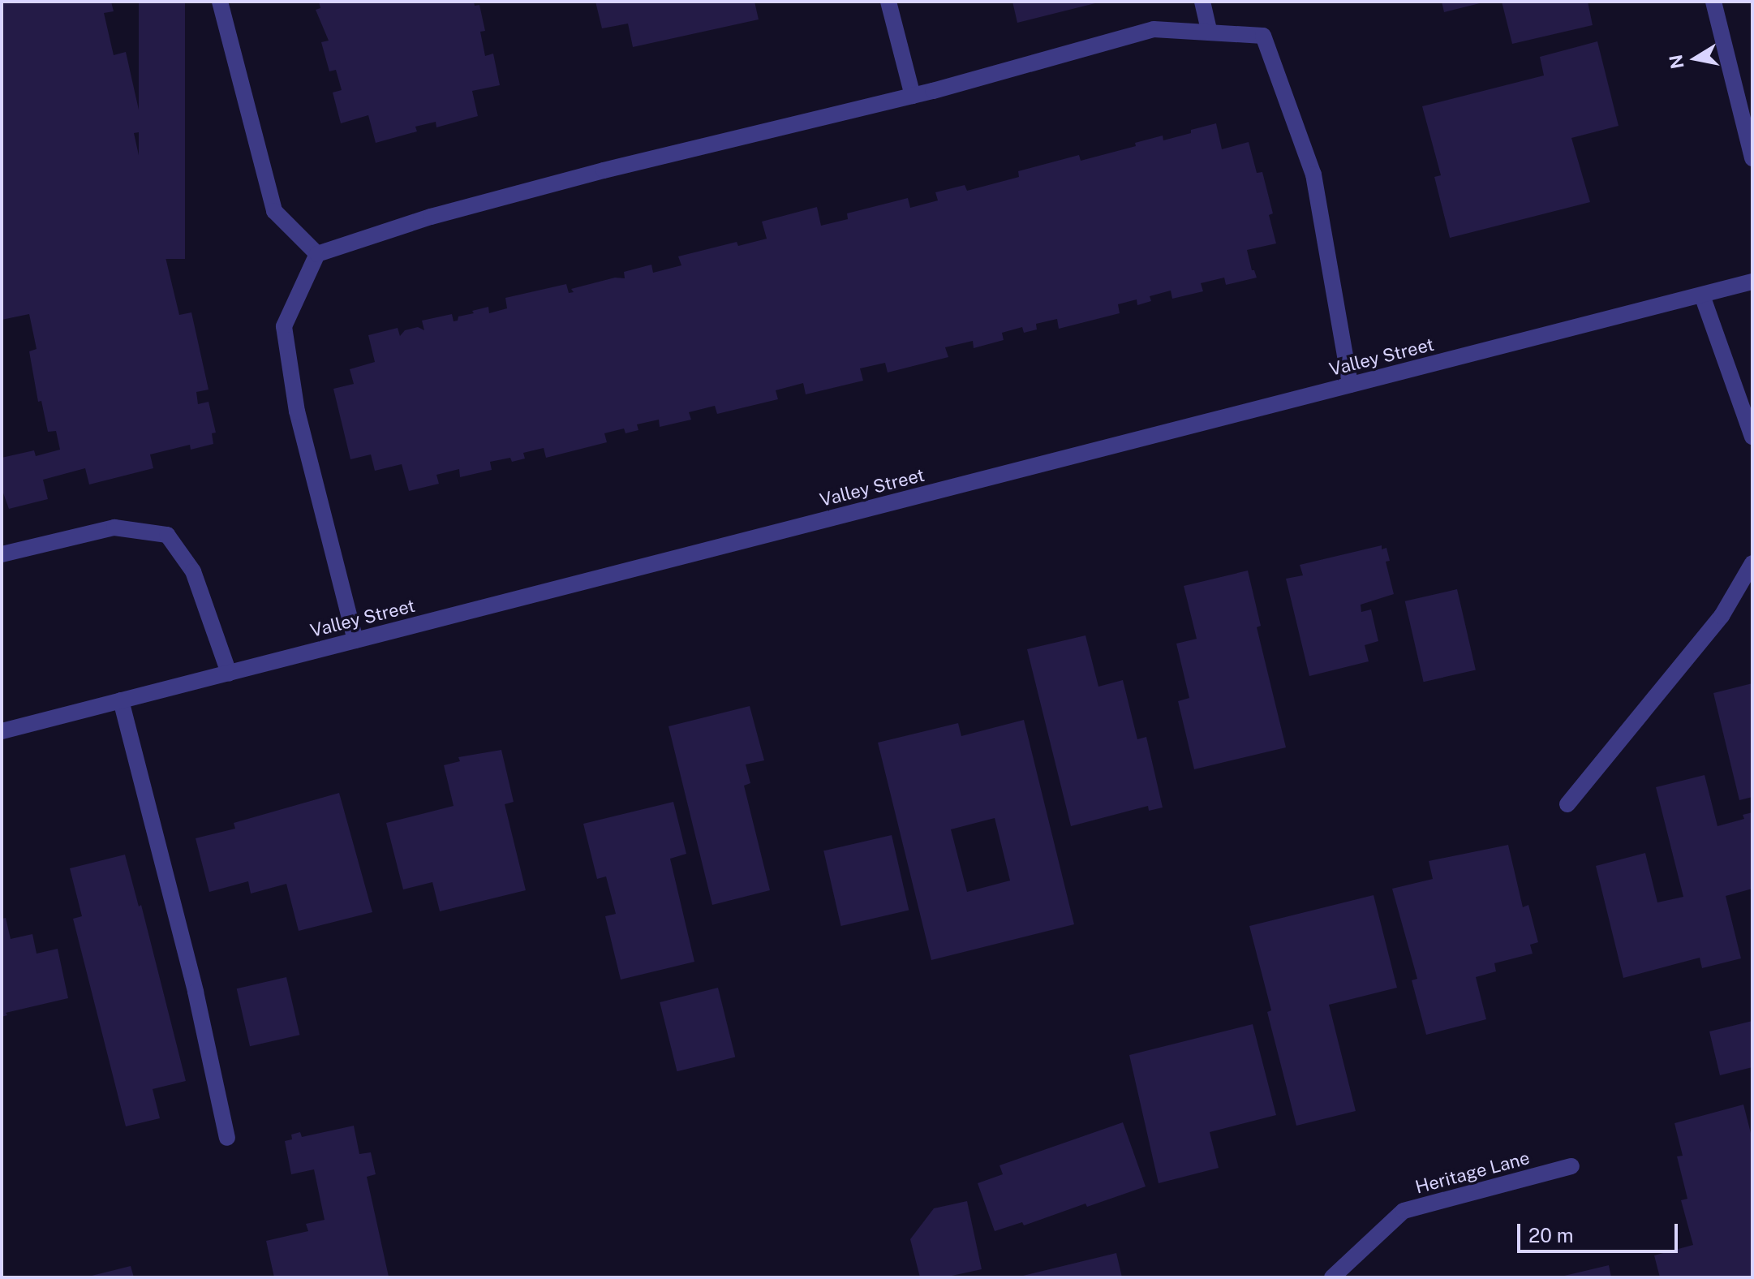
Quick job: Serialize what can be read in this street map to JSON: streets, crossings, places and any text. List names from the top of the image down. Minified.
{"streets":{"street":["Valley Street","Heritage Lane"]},"scale_bar":"20 m","north":"left"}
